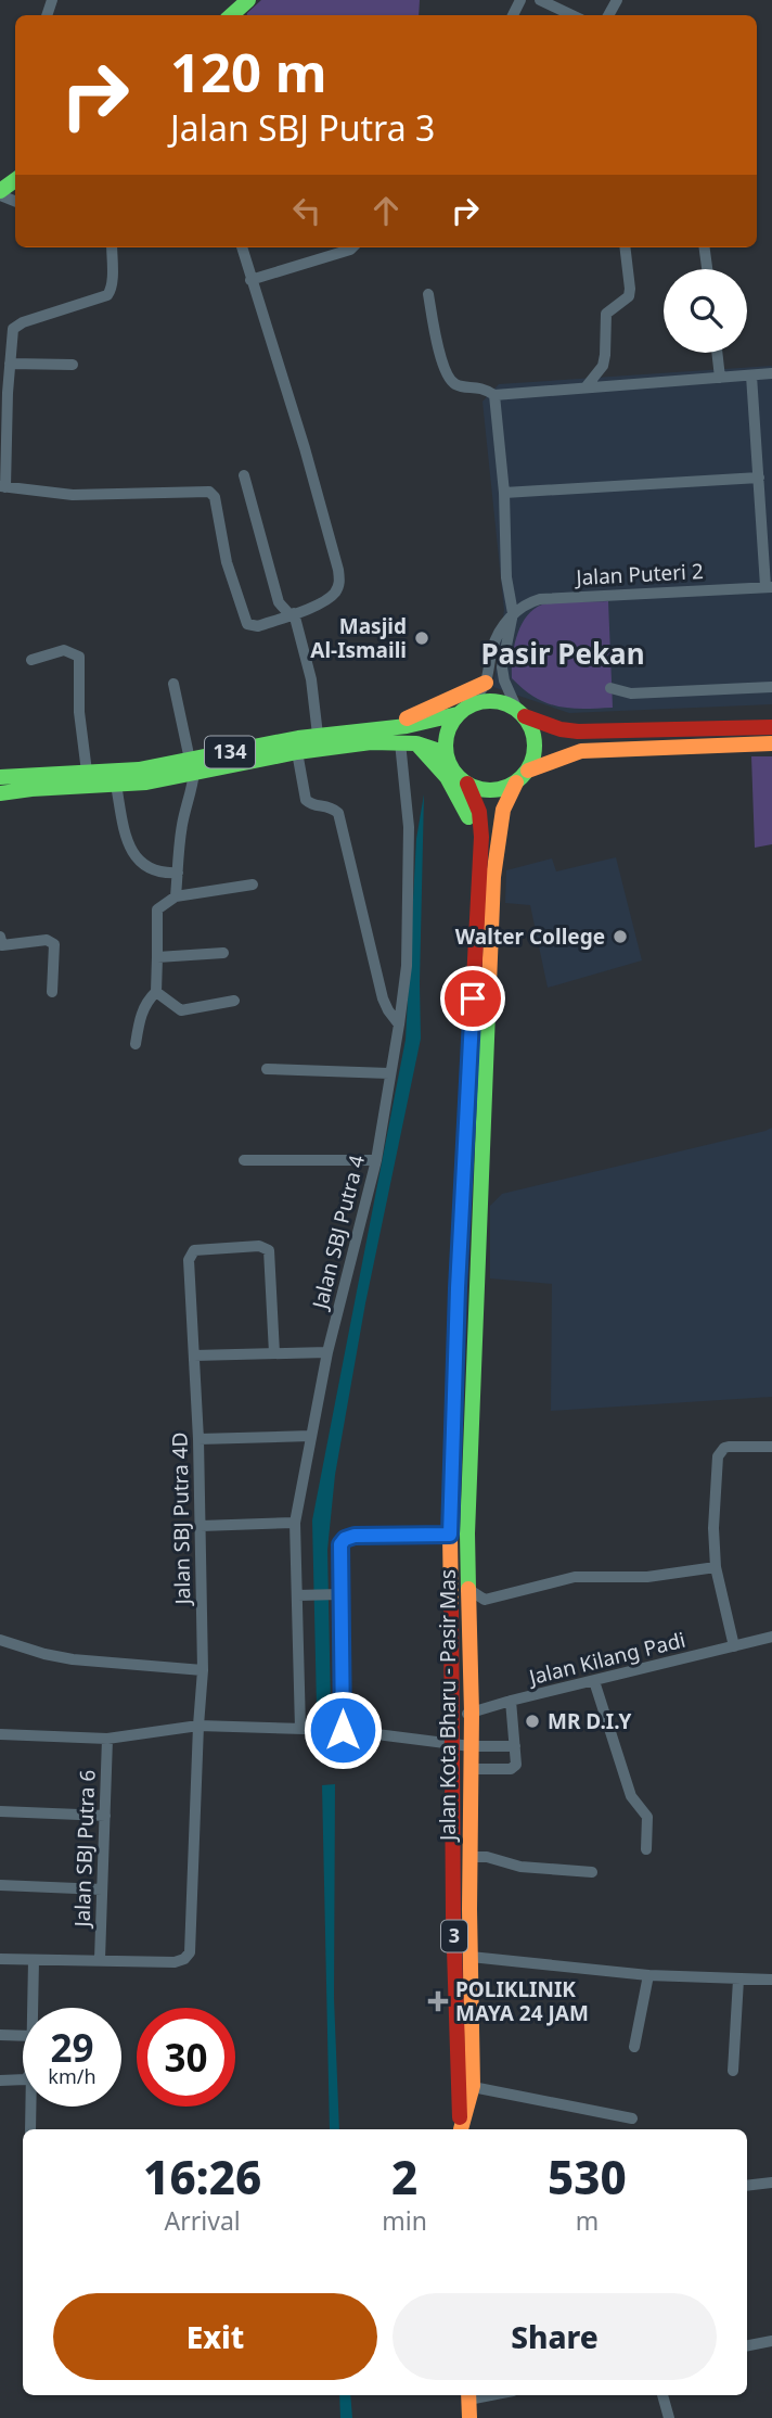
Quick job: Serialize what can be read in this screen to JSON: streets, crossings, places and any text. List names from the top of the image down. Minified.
{"streets":{"main road":["134","Jalan Kota Bharu - Pasir Mas","3"],"street":["Jalan Puteri 2","Jalan SBJ Putra 4","Jalan SBJ Putra 4D","Jalan Kilang Padi","Jalan SBJ Putra 6"]},"crossings":[["134","Jalan SBJ Putra 4"],["134","Jalan Kota Bharu - Pasir Mas"],["Jalan SBJ Putra 4D","Jalan SBJ Putra 6"],["Jalan Kilang Padi","Jalan Kota Bharu - Pasir Mas"]],"districts":["Pasir Pekan"],"places":{"other":["Masjid Al-Ismaili","Walter College","MR D.I.Y"],"health":["POLIKLINIK MAYA 24 JAM"]},"page":{"turn":["120 m","Jalan SBJ Putra 3"],"speed":"29 km/h","limit":"30","eta":["16:26","Arrival","2","min","530","m"],"buttons":["Exit","Share"]}}
